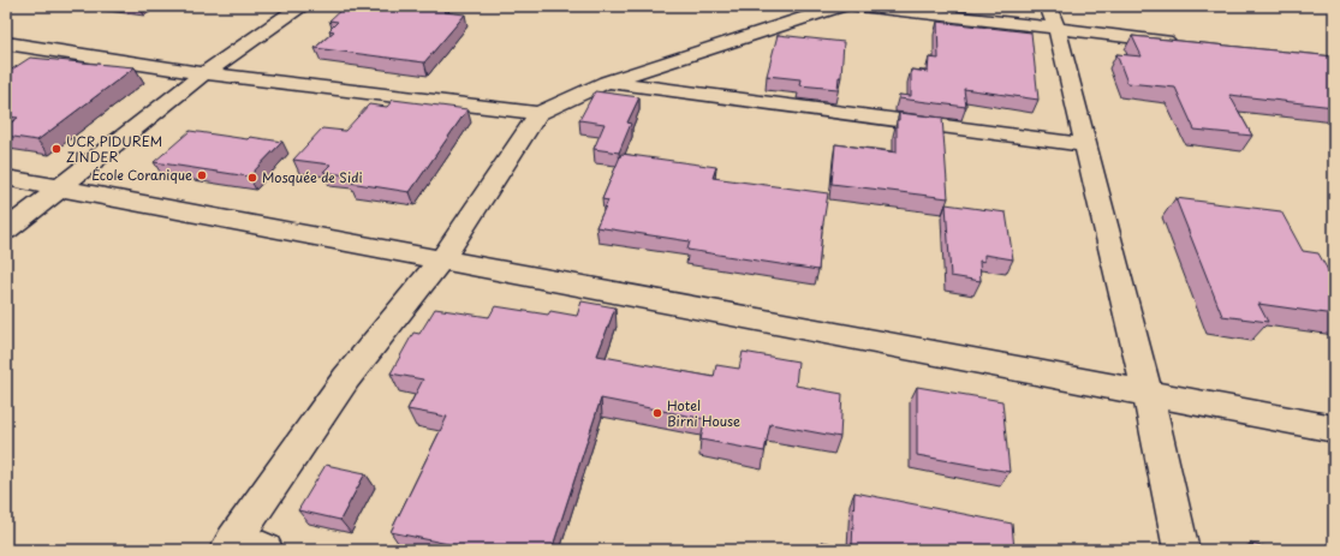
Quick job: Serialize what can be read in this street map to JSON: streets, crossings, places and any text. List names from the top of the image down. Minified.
{"places":["UCR PIDUREM ZINDER","École Coranique","Mosquée de Sidi","Hotel Birni House"]}
